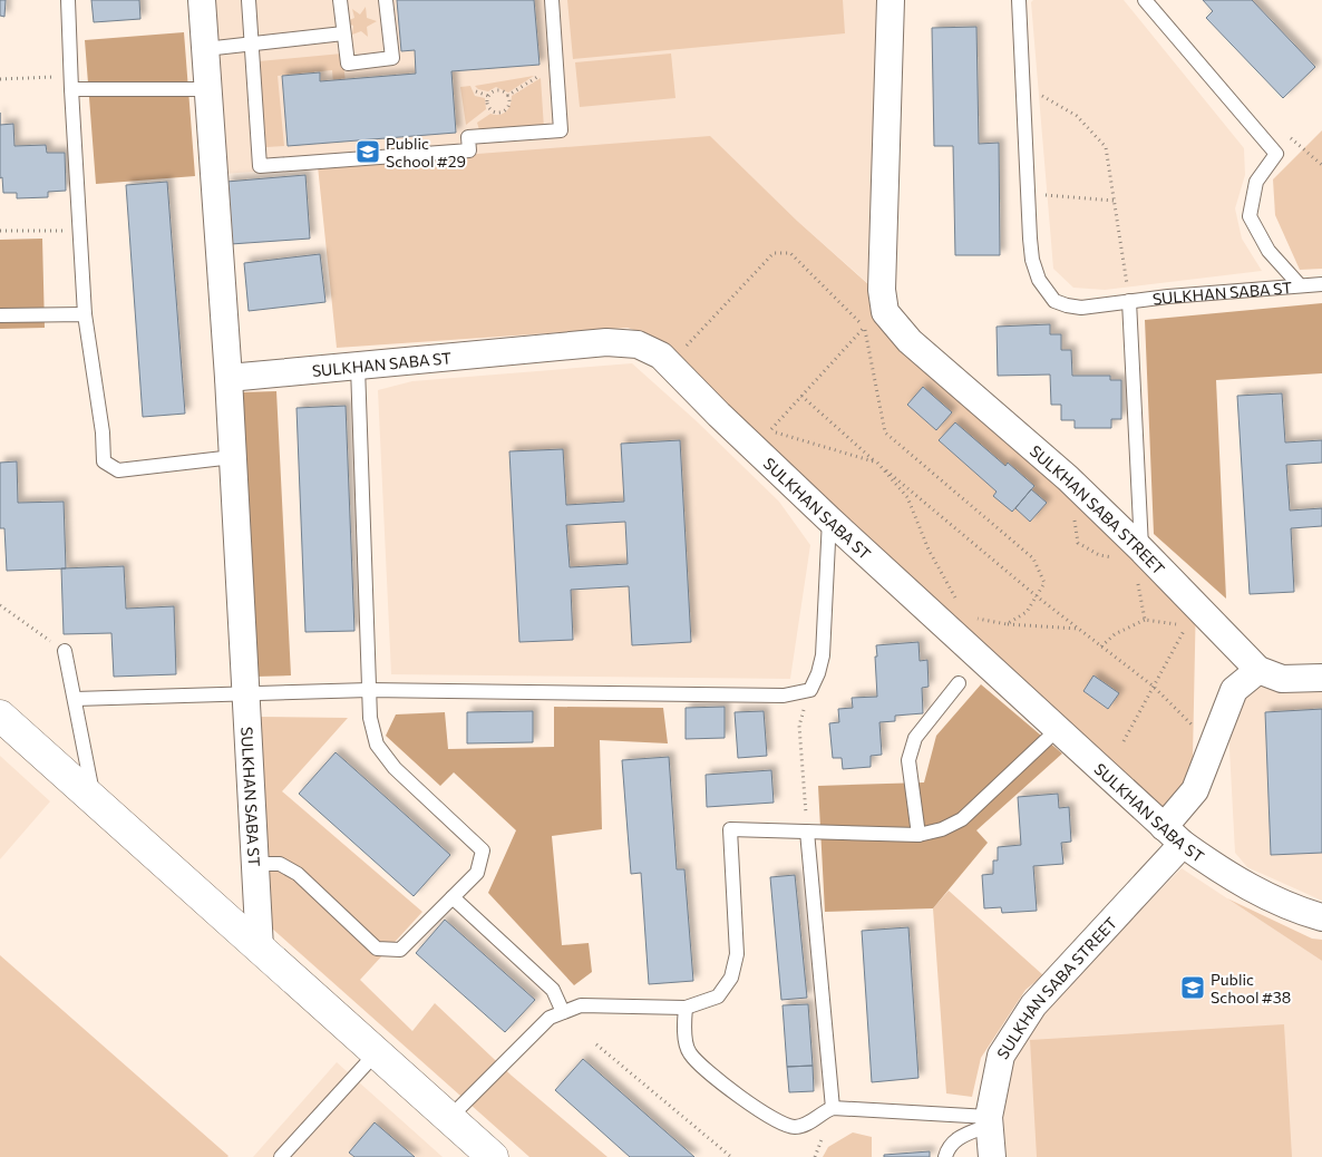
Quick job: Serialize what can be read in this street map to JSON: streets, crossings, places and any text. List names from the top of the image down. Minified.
{"streets":{"street":["SULKHAN SABA ST","SULKHAN SABA STREET"]},"crossings":[["SULKHAN SABA ST","SULKHAN SABA STREET"]],"places":{"school or university":["Public School #29","Public School #38"]}}
